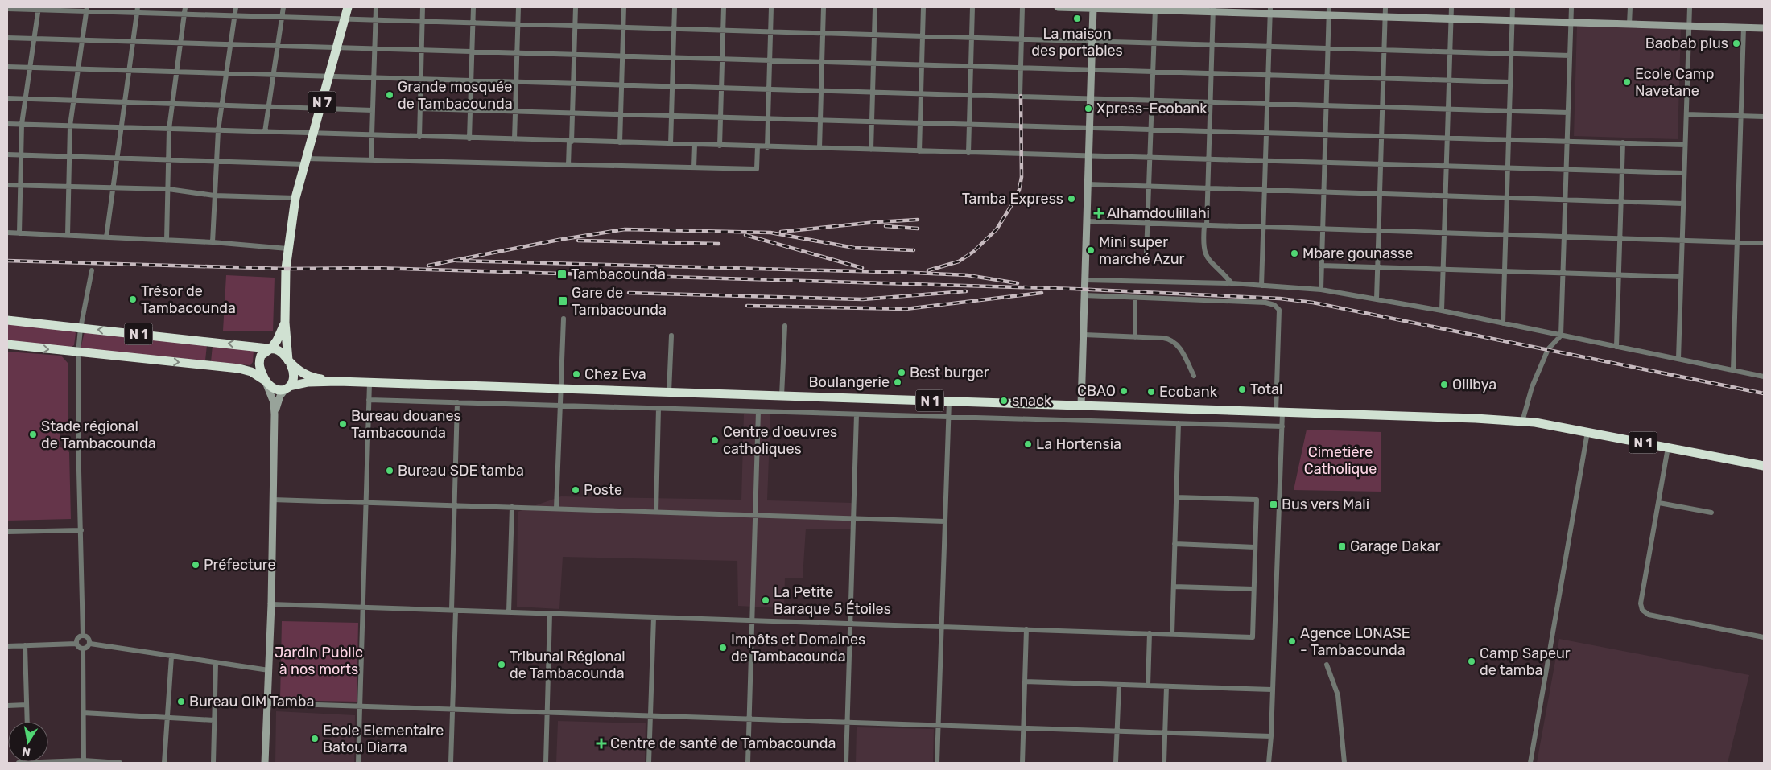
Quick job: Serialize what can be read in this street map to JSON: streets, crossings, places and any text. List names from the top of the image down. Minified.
{"streets":{"highway":["N 7","N 1"]},"crossings":[["N 7","N 1"]],"parks":["Cimetiére Catholique","Jardin Public à nos morts"],"places":{"other":["La maison des portables","Baobab plus","Ecole Camp Navetane","Grande mosquée de Tambacounda","Xpress-Ecobank","Tamba Express","Mini super marché Azur","Mbare gounasse","Trésor de Tambacounda","Best burger","Chez Eva","Boulangerie","Oilibya","Total","CBAO","Ecobank","snack","Bureau douanes Tambacounda","Stade régional de Tambacounda","Centre d'oeuvres catholiques","La Hortensia","Bureau SDE tamba","Poste","Préfecture","La Petite Baraque 5 Étoiles","Agence LONASE - Tambacounda","Impôts et Domaines de Tambacounda","Camp Sapeur de tamba","Tribunal Régional de Tambacounda","Bureau OIM Tamba","Ecole Elementaire Batou Diarra"],"health":["Alhamdoulillahi","Centre de santé de Tambacounda"],"transit":["Tambacounda","Gare de Tambacounda","Bus vers Mali","Garage Dakar"]},"north":"bottom"}
